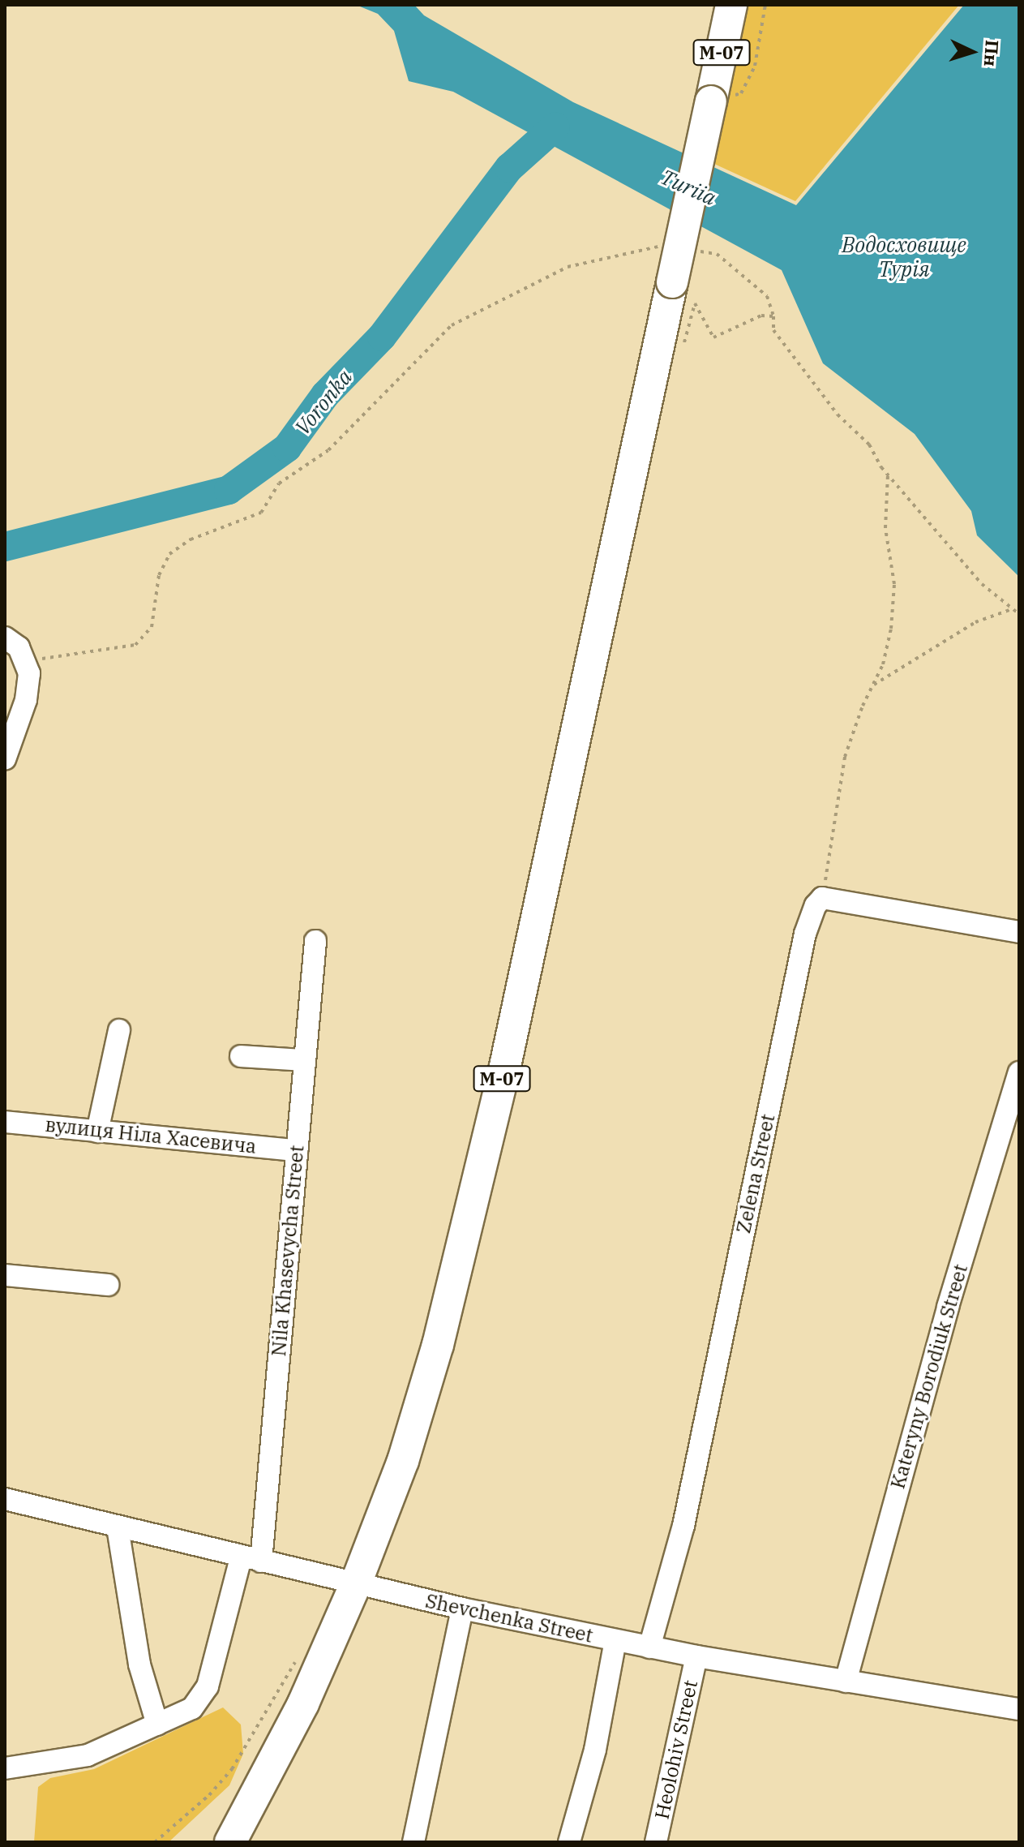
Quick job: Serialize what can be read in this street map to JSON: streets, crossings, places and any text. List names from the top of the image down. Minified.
{"streets":{"highway":["М-07"],"street":["вулиця Ніла Хасевича","Zelena Street","Nila Khasevycha Street","Kateryny Borodiuk Street","Shevchenka Street","Heolohiv Street"]},"crossings":[["М-07","Shevchenka Street"],["вулиця Ніла Хасевича","Nila Khasevycha Street"],["Zelena Street","Shevchenka Street"],["Nila Khasevycha Street","Shevchenka Street"],["Kateryny Borodiuk Street","Shevchenka Street"],["Shevchenka Street","Heolohiv Street"]],"water":["Turiia","Водосховище Турія","Voronka"],"north":"right"}
